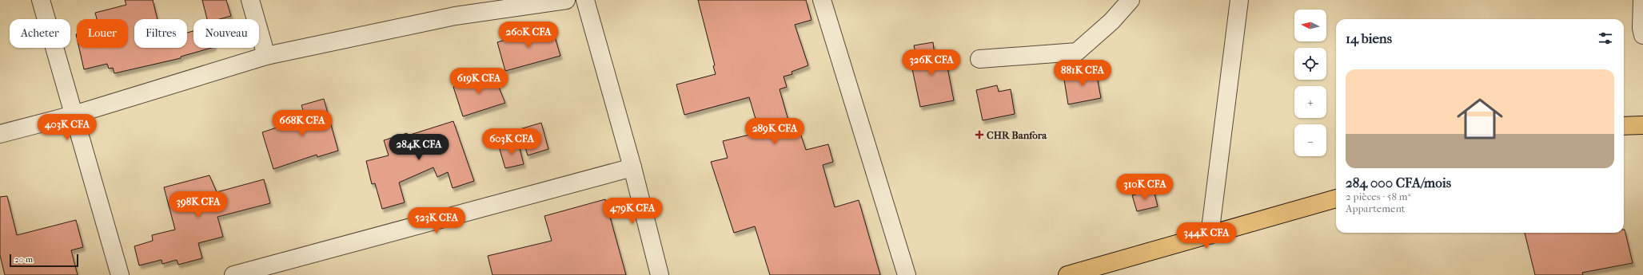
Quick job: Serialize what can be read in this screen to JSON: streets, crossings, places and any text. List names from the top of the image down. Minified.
{"places":{"health":["CHR Banfora"]},"scale_bar":"20 m","north":"left","page":{"map_buttons":["+","−"],"chip":["Acheter","Louer","Filtres","Nouveau"],"heading":"14 biens","price":["260K CFA","326K CFA","881K CFA","619K CFA","668K CFA","403K CFA","289K CFA","603K CFA","284K CFA","310K CFA","398K CFA","479K CFA","523K CFA","344K CFA"],"list":[{"name":"284 000 CFA/mois","note":"2 pièces · 58 m² · Appartement"}],"scale":"20 m"}}
